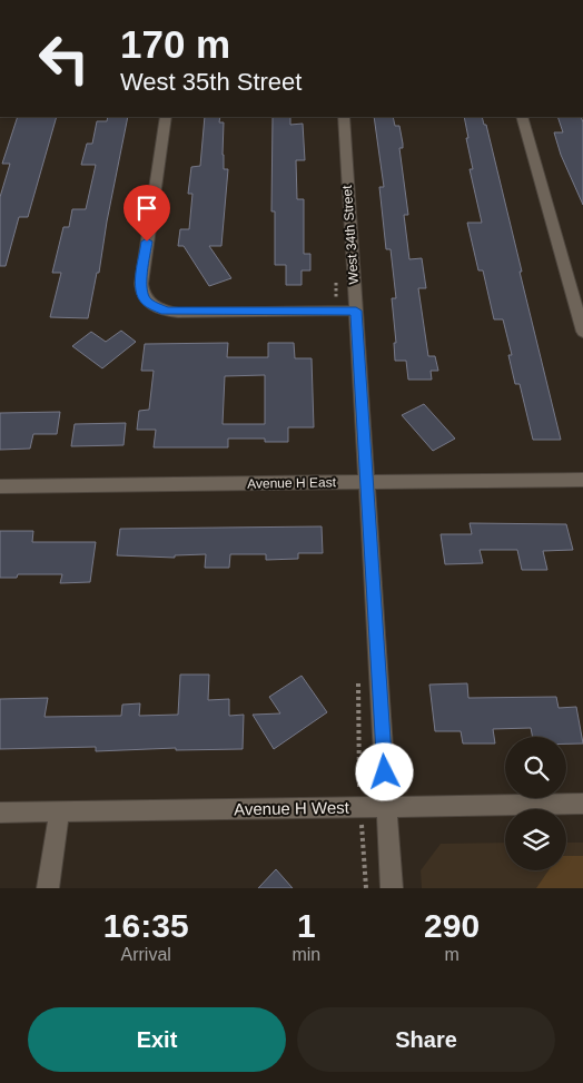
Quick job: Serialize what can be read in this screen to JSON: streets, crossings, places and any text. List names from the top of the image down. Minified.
{"streets":{"street":["West 34th Street","Avenue H East","Avenue H West"]},"crossings":[["West 34th Street","Avenue H East"],["West 34th Street","Avenue H West"]],"page":{"turn":["170 m","West 35th Street"],"eta":["16:35","Arrival","1","min","290","m"],"buttons":["Exit","Share"]}}
